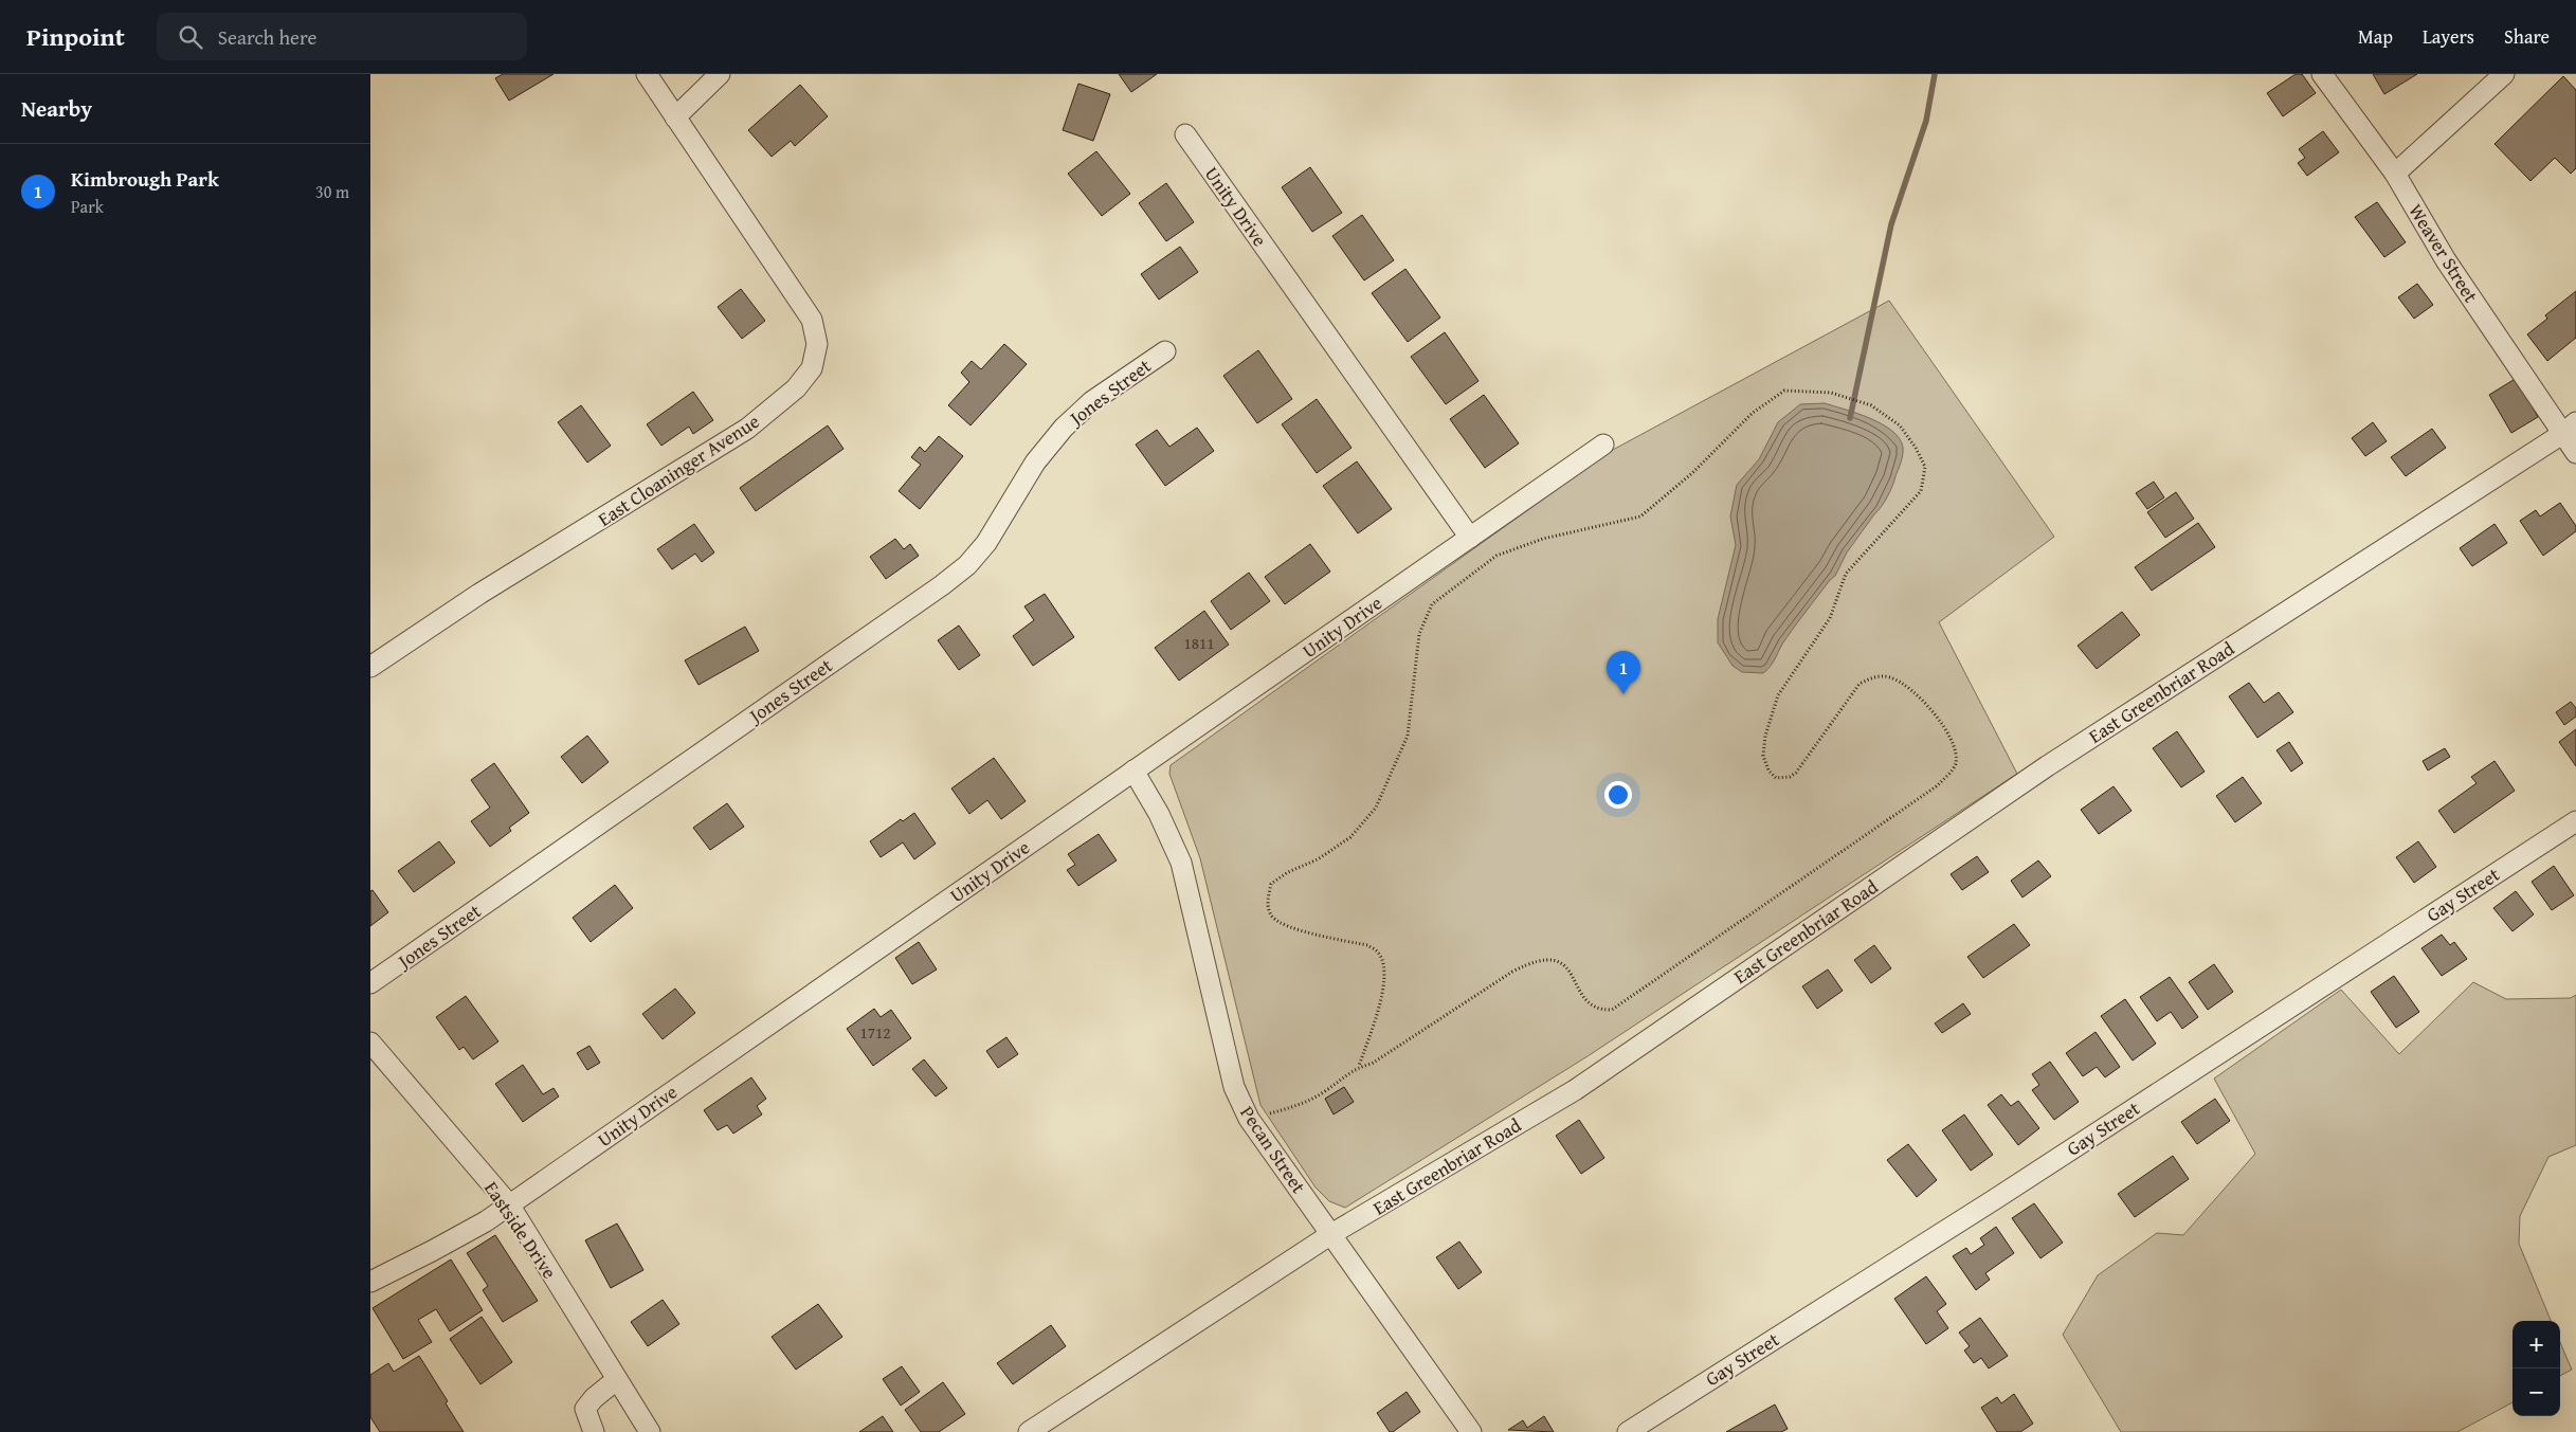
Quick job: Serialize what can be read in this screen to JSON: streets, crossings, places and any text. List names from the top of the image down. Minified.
{"streets":{"street":["Unity Drive","Weaver Street","Jones Street","East Cloaninger Avenue","East Greenbriar Road","Gay Street","Pecan Street","Eastside Drive"]},"crossings":[["Unity Drive","Pecan Street"],["Unity Drive","Eastside Drive"],["Weaver Street","East Greenbriar Road"],["East Greenbriar Road","Pecan Street"]],"house_numbers":["1811","1712"],"page":{"header":"Pinpoint","search":"Search here","nav":["Map","Layers","Share"],"heading":"Nearby","list":[{"mark":"1","name":"Kimbrough Park","note":"Park","value":"30 m"}],"pins":"1","map_buttons":["+","−"]}}
